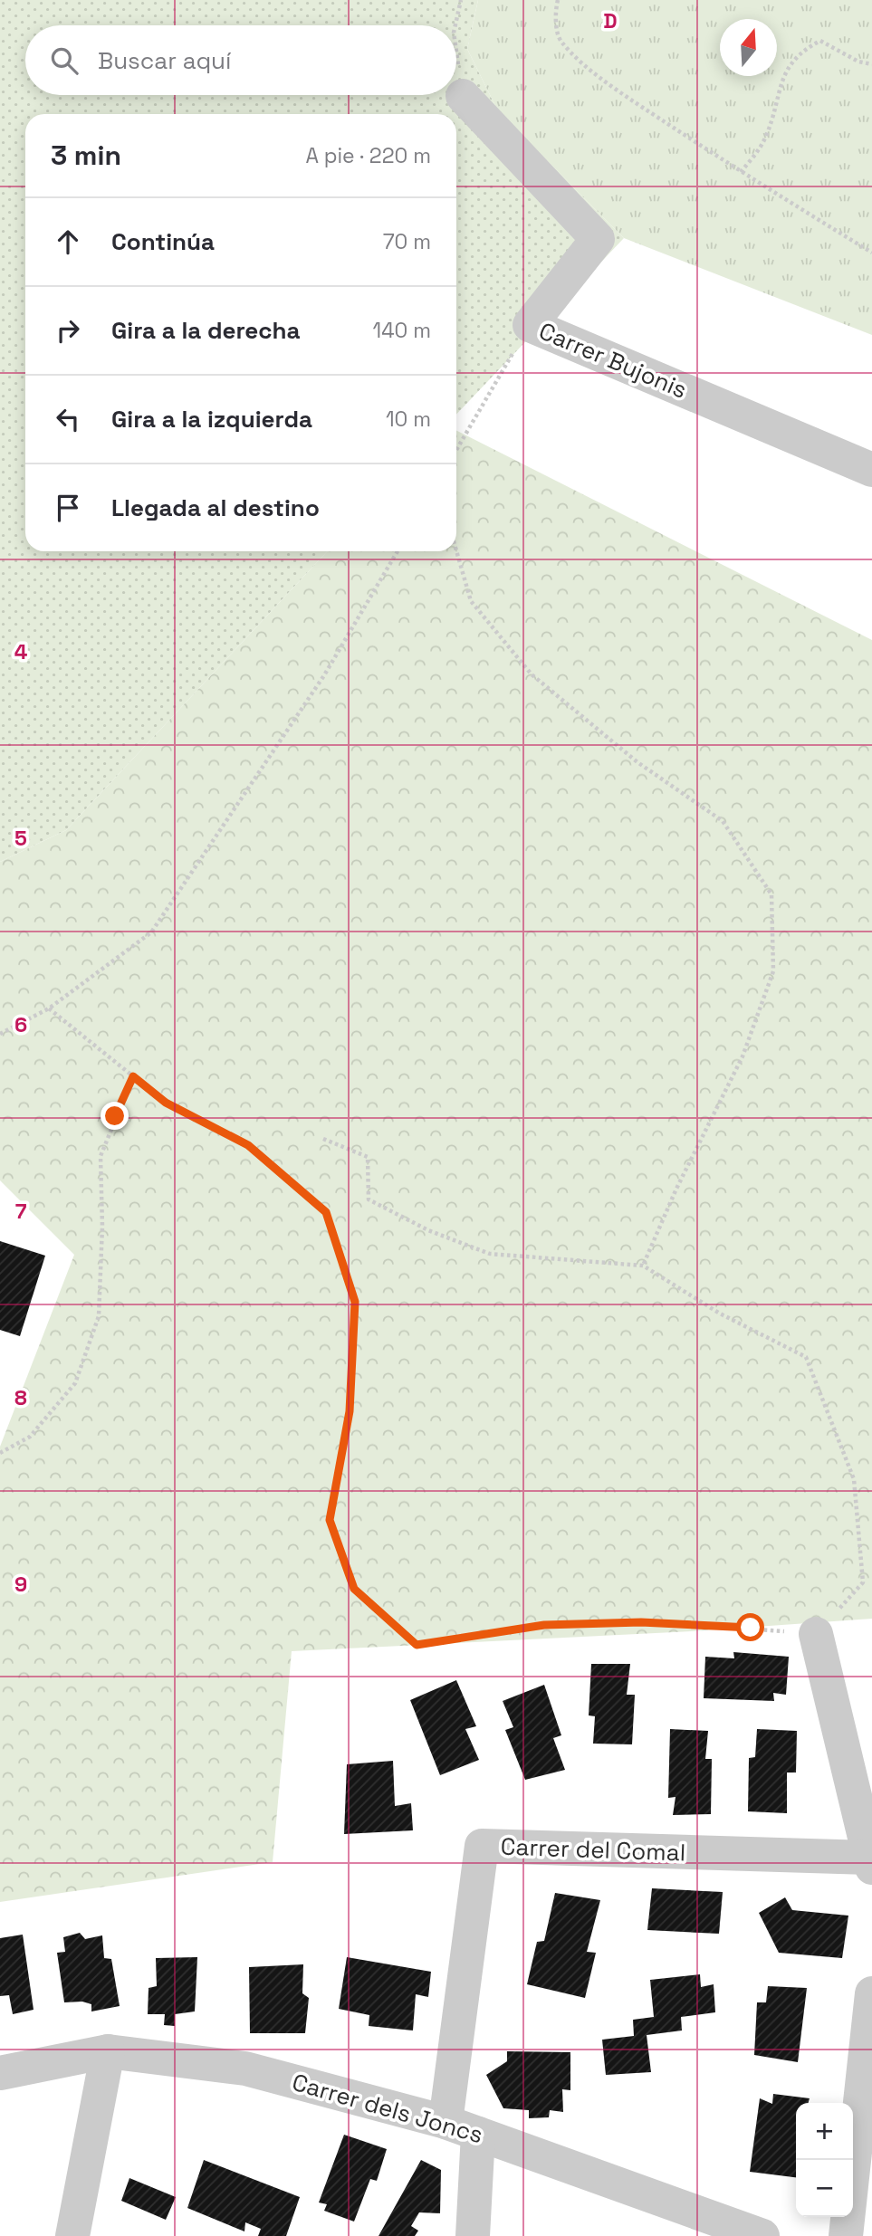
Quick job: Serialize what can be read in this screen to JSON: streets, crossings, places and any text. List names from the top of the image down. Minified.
{"streets":{"street":["Carrer Bujonis","Carrer del Comal","Carrer dels Joncs"]},"crossings":[["Carrer del Comal","Carrer dels Joncs"]],"north":"top","page":{"search":"Buscar aquí","heading":["3 min","A pie · 220 m"],"list":[["Continúa","70 m"],["Gira a la derecha","140 m"],["Gira a la izquierda","10 m"],"Llegada al destino"],"map_buttons":["+","−"]},"grid":{"columns":["D"],"rows":["4","5","6","7","8","9"]}}
